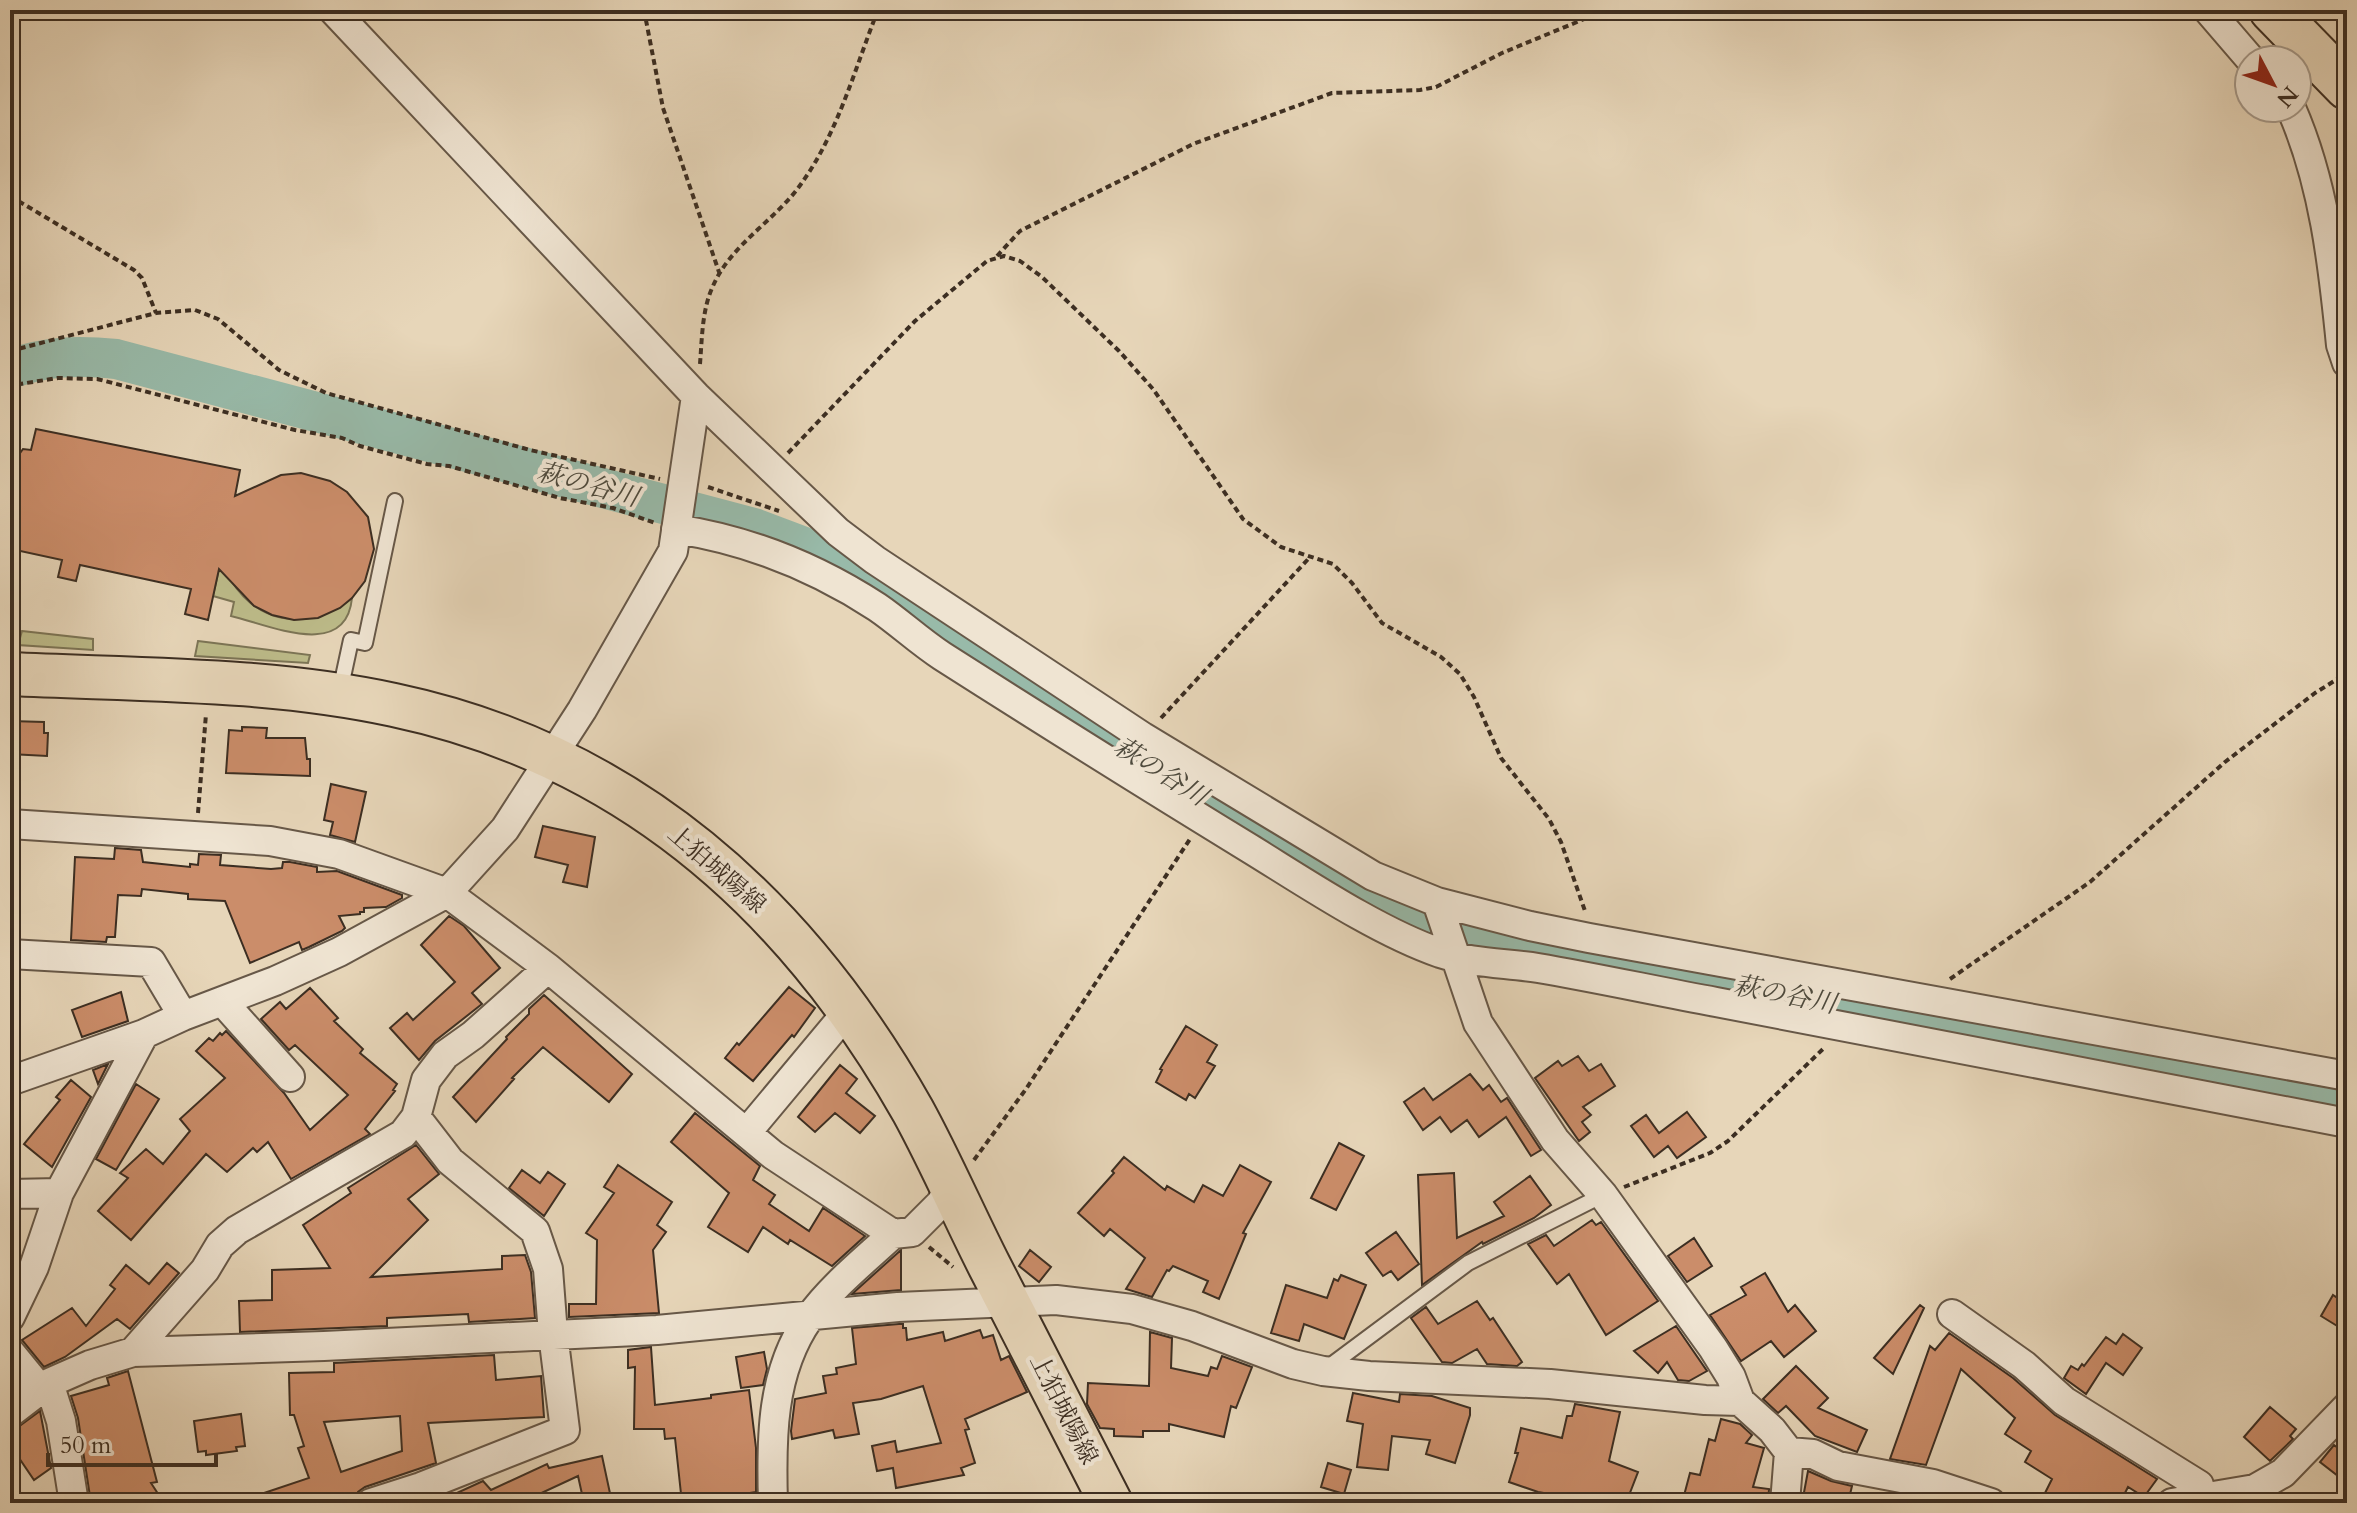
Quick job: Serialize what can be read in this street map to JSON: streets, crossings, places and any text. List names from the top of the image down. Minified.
{"streets":{"main road":["上狛城陽線"]},"water":["萩の谷川"],"scale_bar":"50 m","north":"bottom right"}
